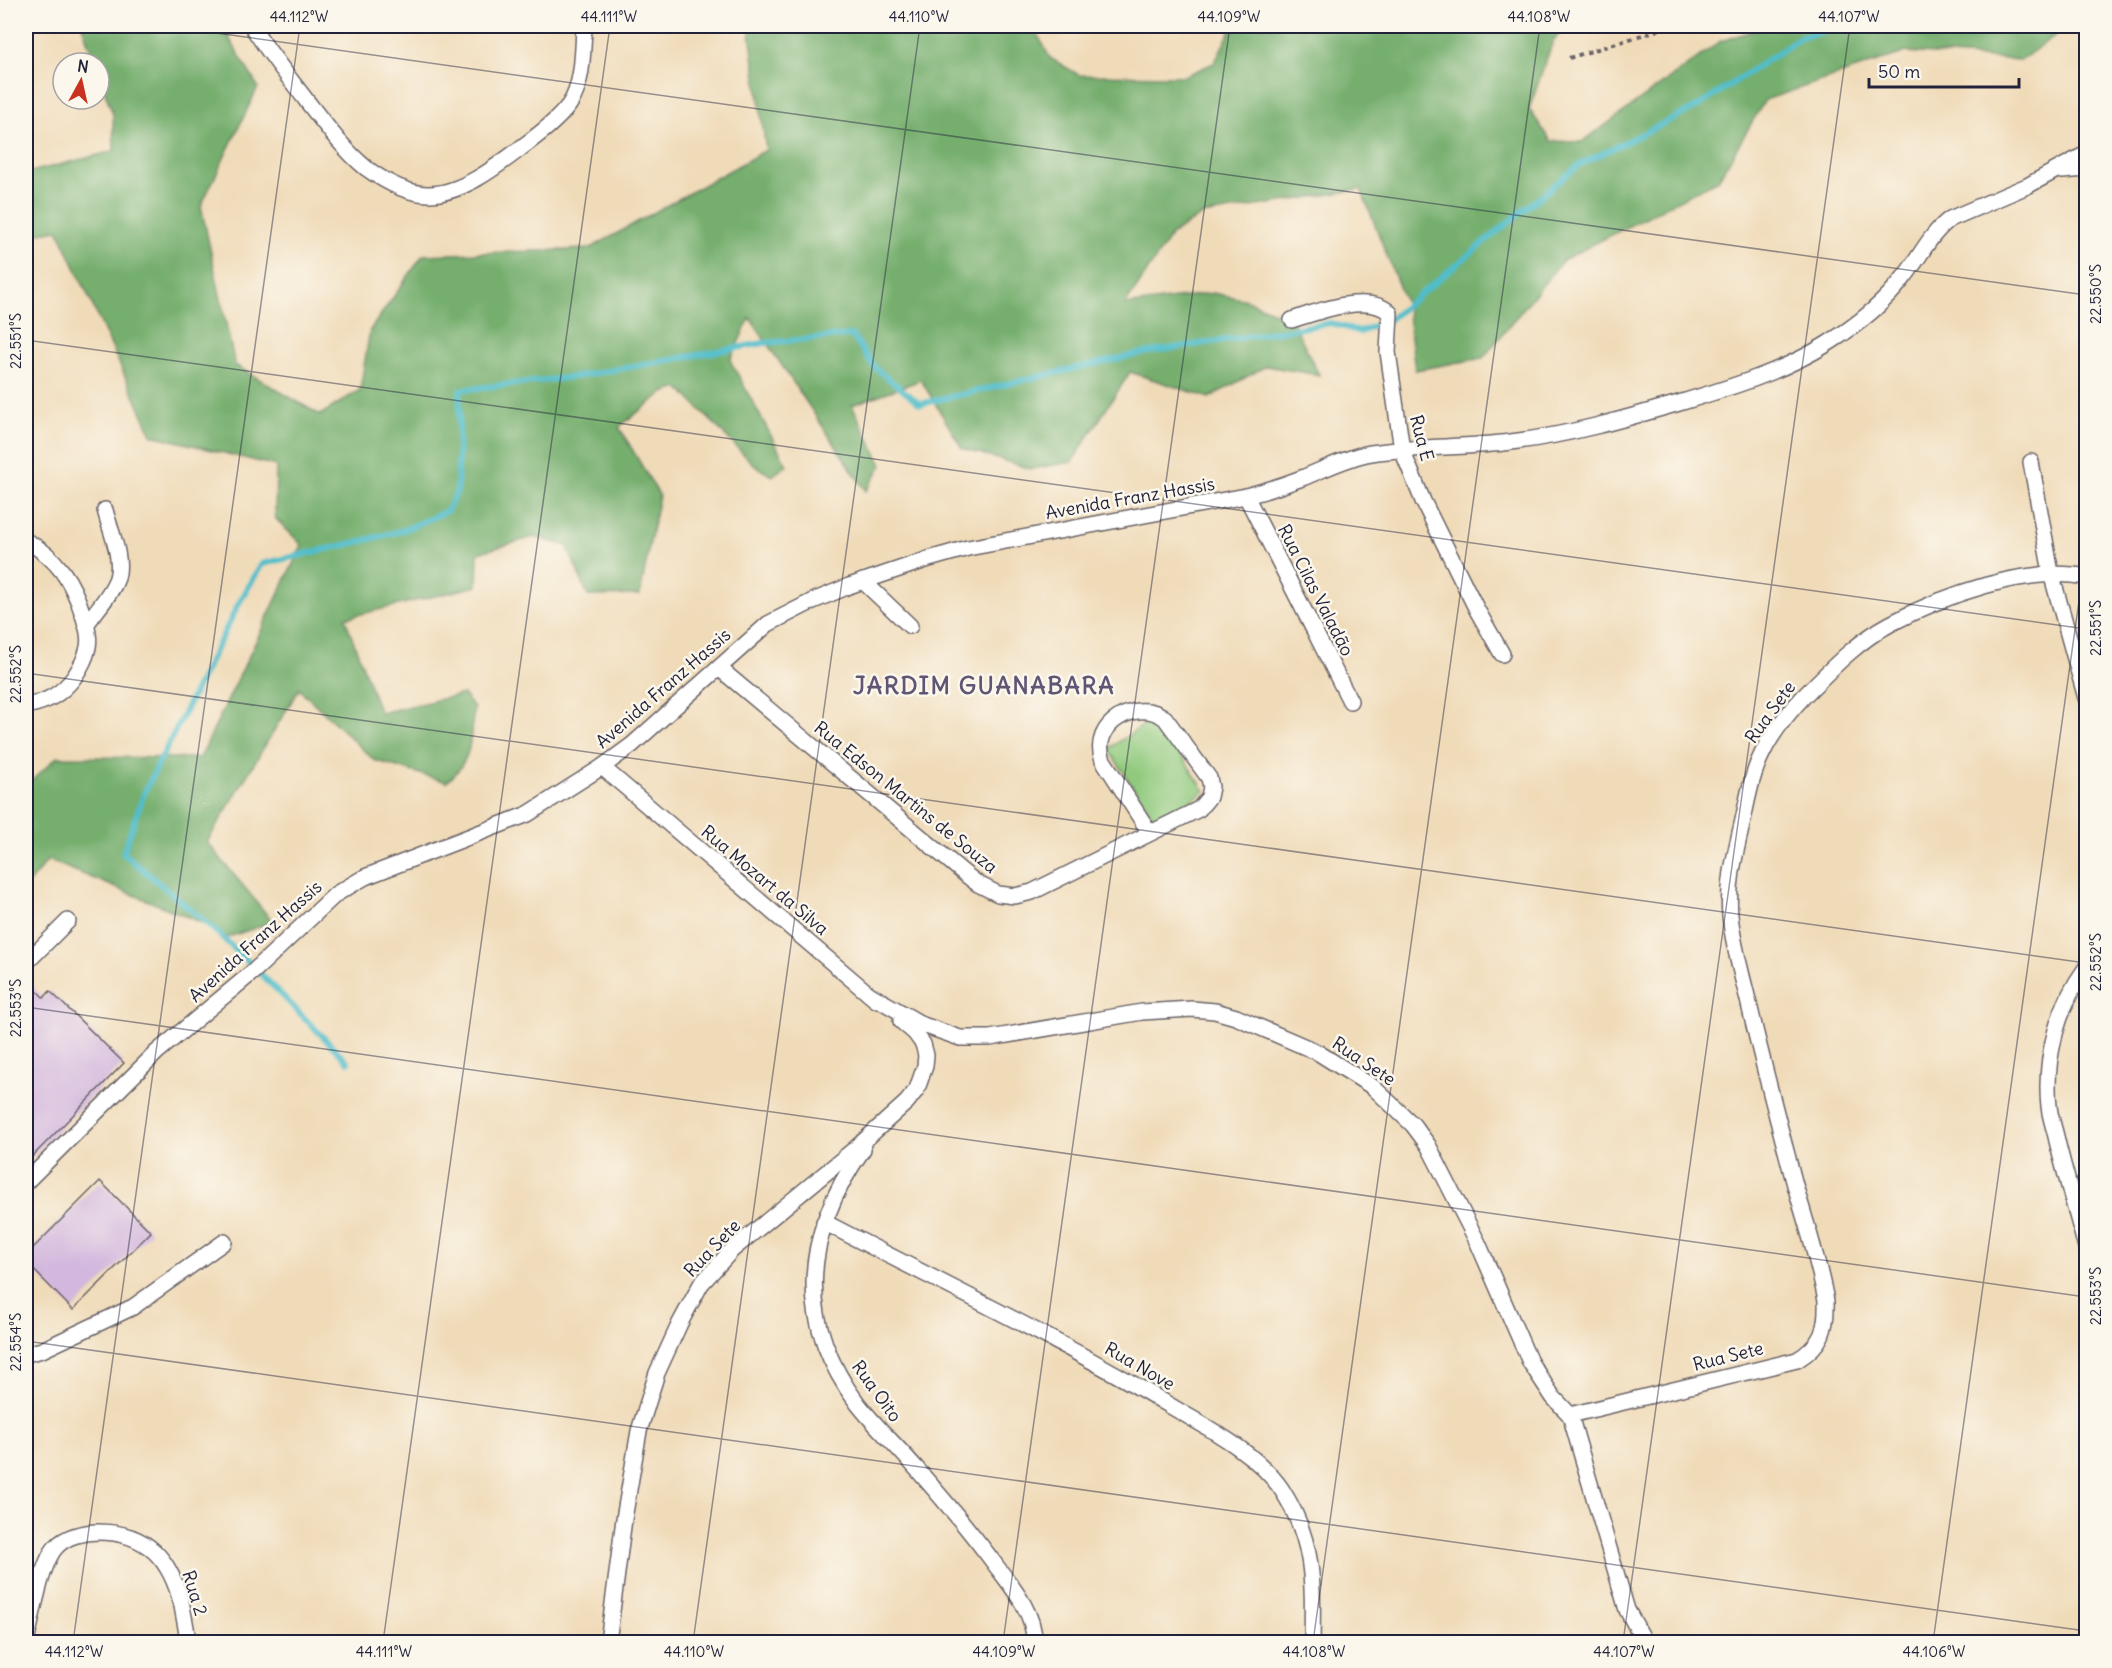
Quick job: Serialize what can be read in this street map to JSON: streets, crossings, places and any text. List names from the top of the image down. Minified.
{"streets":{"street":["Rua E","Avenida Franz Hassis","Rua Cilas Valadão","Rua Sete","Rua Edson Martins de Souza","Rua Mozart da Silva","Rua Nove","Rua Oito","Rua 2"]},"crossings":[["Rua E","Avenida Franz Hassis"],["Avenida Franz Hassis","Rua Cilas Valadão"],["Avenida Franz Hassis","Rua Edson Martins de Souza"],["Avenida Franz Hassis","Rua Mozart da Silva"],["Rua Sete","Rua Mozart da Silva"],["Rua Sete","Rua Oito"],["Rua Nove","Rua Oito"]],"districts":["JARDIM GUANABARA"],"scale_bar":"50 m","north":"top","coordinates":["44.112°W","44.111°W","44.110°W","44.109°W","44.108°W","44.107°W","22.550°S","22.551°S","22.552°S","22.553°S","22.554°S","44.106°W"]}
